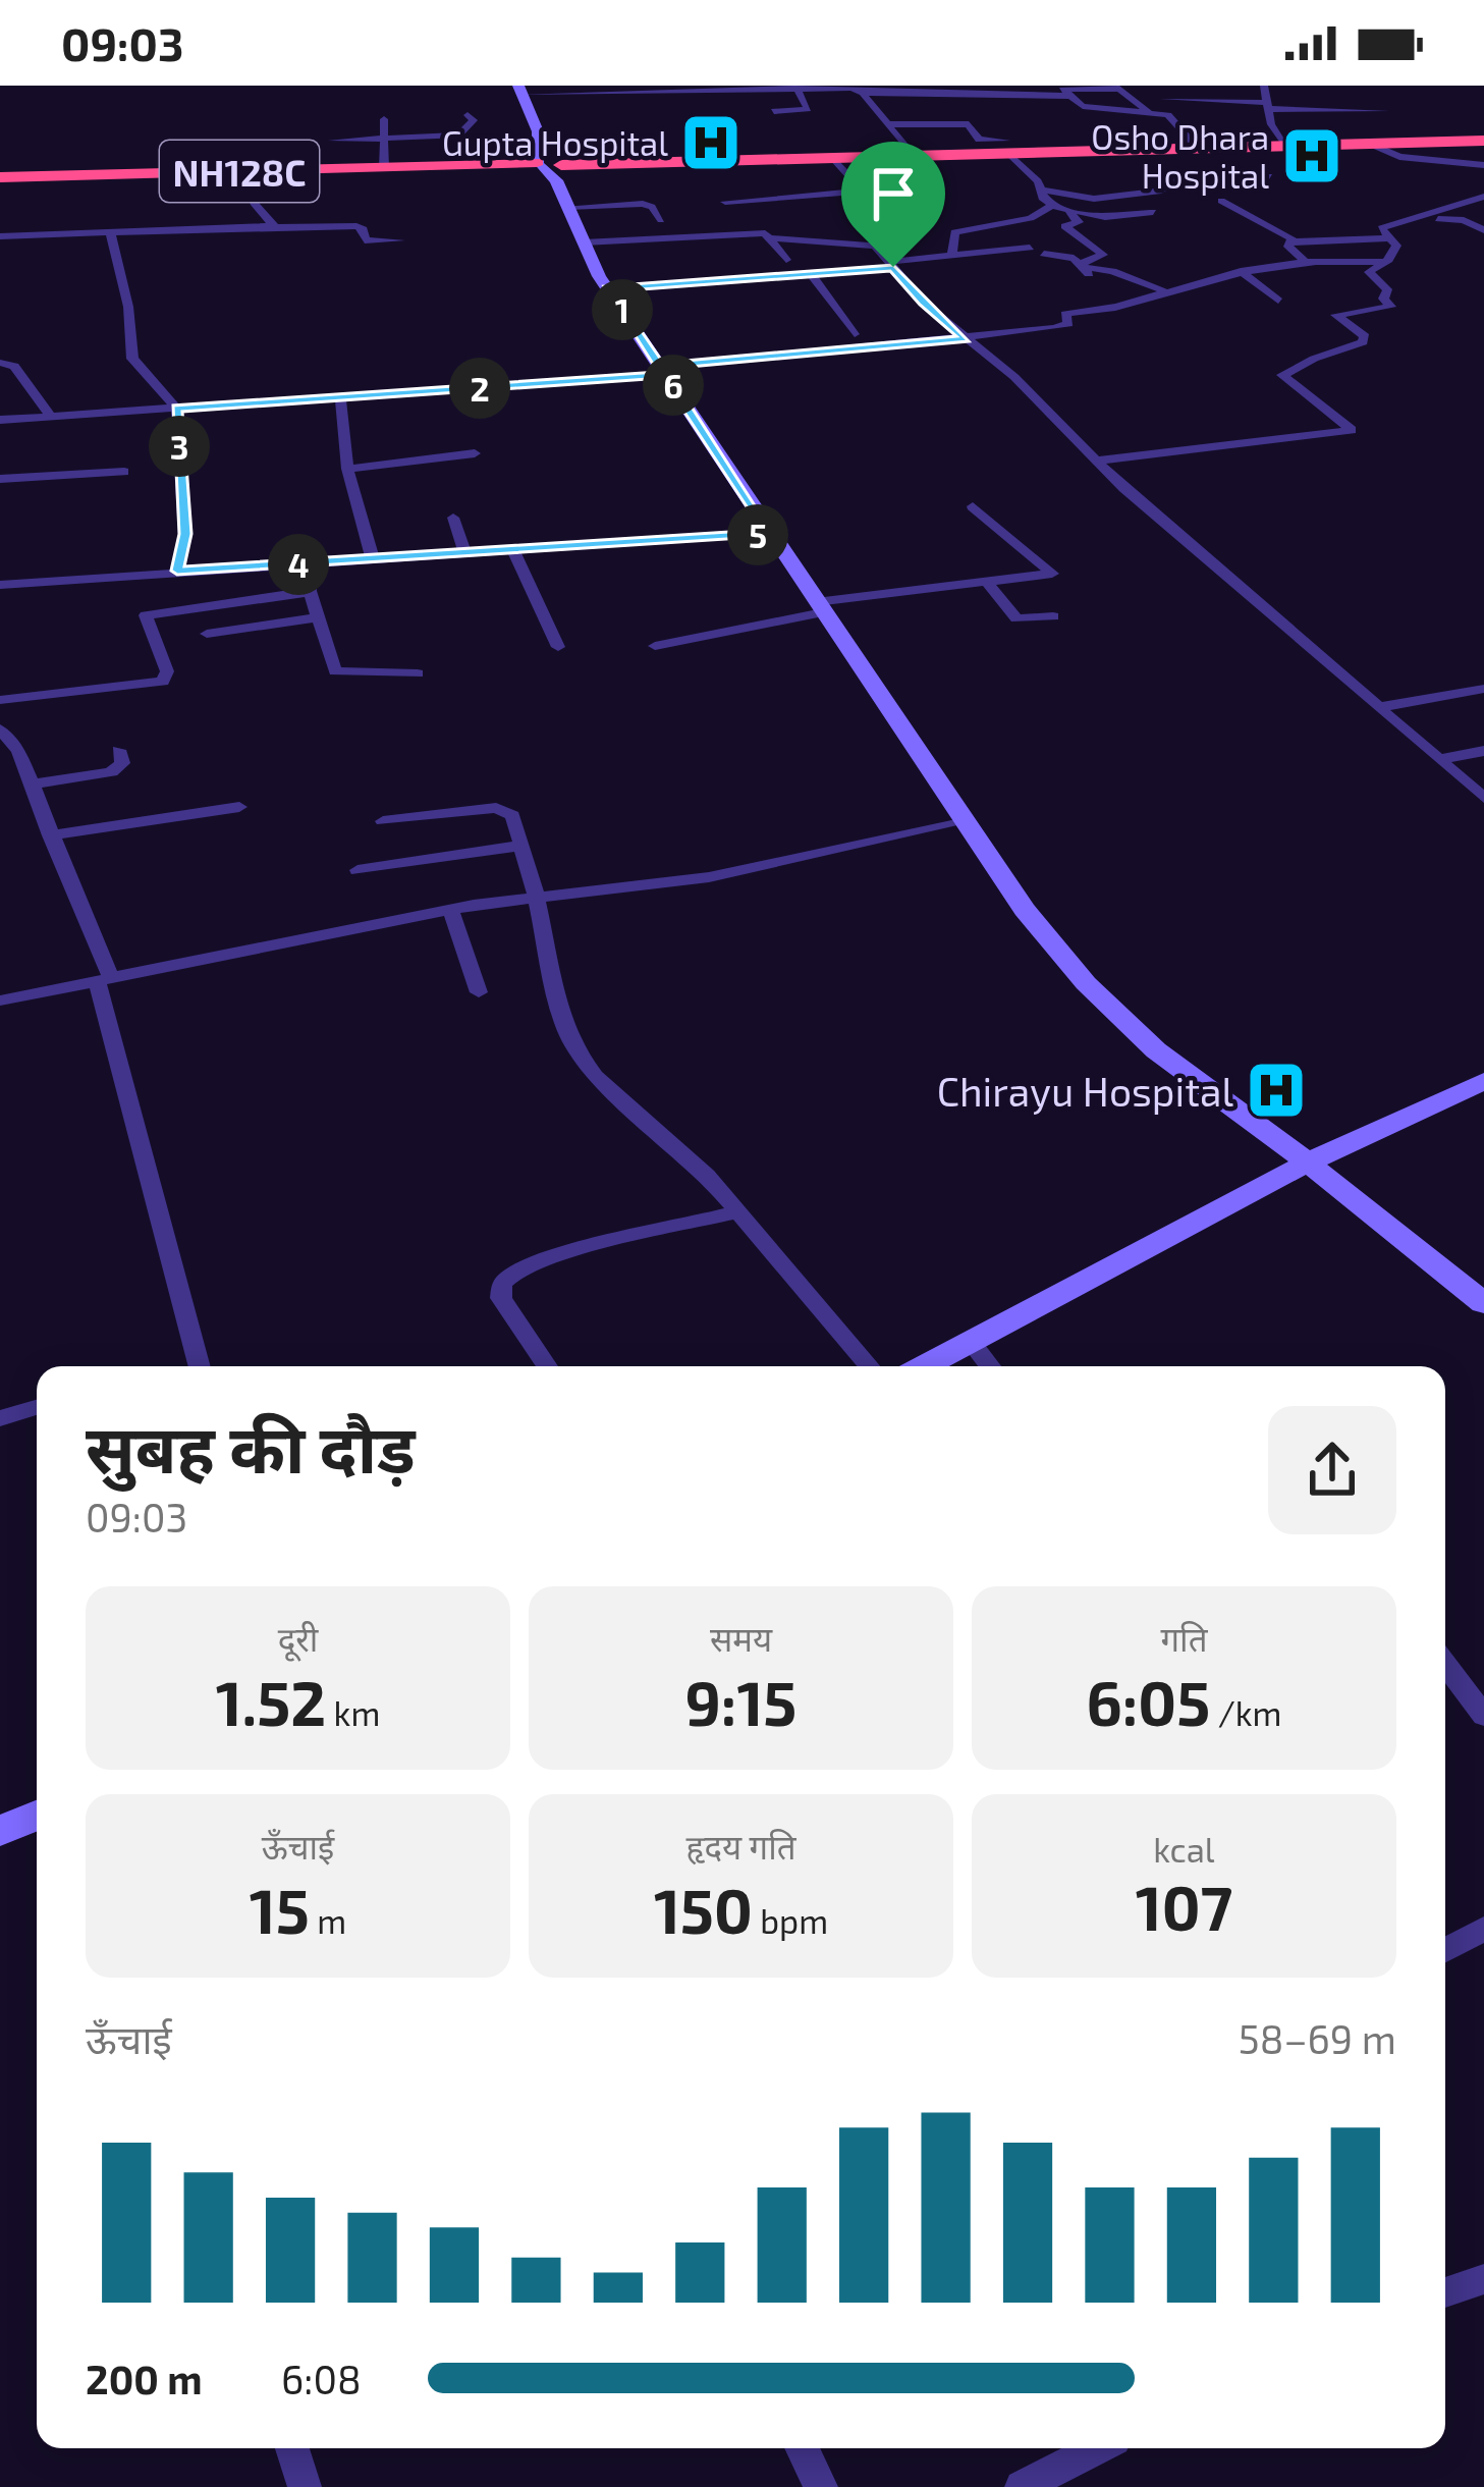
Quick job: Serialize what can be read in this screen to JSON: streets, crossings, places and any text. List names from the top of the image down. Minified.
{"streets":{"highway":["NH128C"]},"places":{"hospital":["Gupta Hospital","Osho Dhara Hospital","Chirayu Hospital"]},"page":{"status":"09:03","pins":["1","6","2","3","5","4"],"heading":["सुबह की दौड़","09:03"],"stats":[["दूरी","1.52 km"],["समय","9:15"],["गति","6:05 /km"],["ऊँचाई","15 m"],["हृदय गति","150 bpm"],["kcal","107"]],"chart":["ऊँचाई","58–69 m"],"list":[{"name":"200 m","note":"6:08"}]}}
